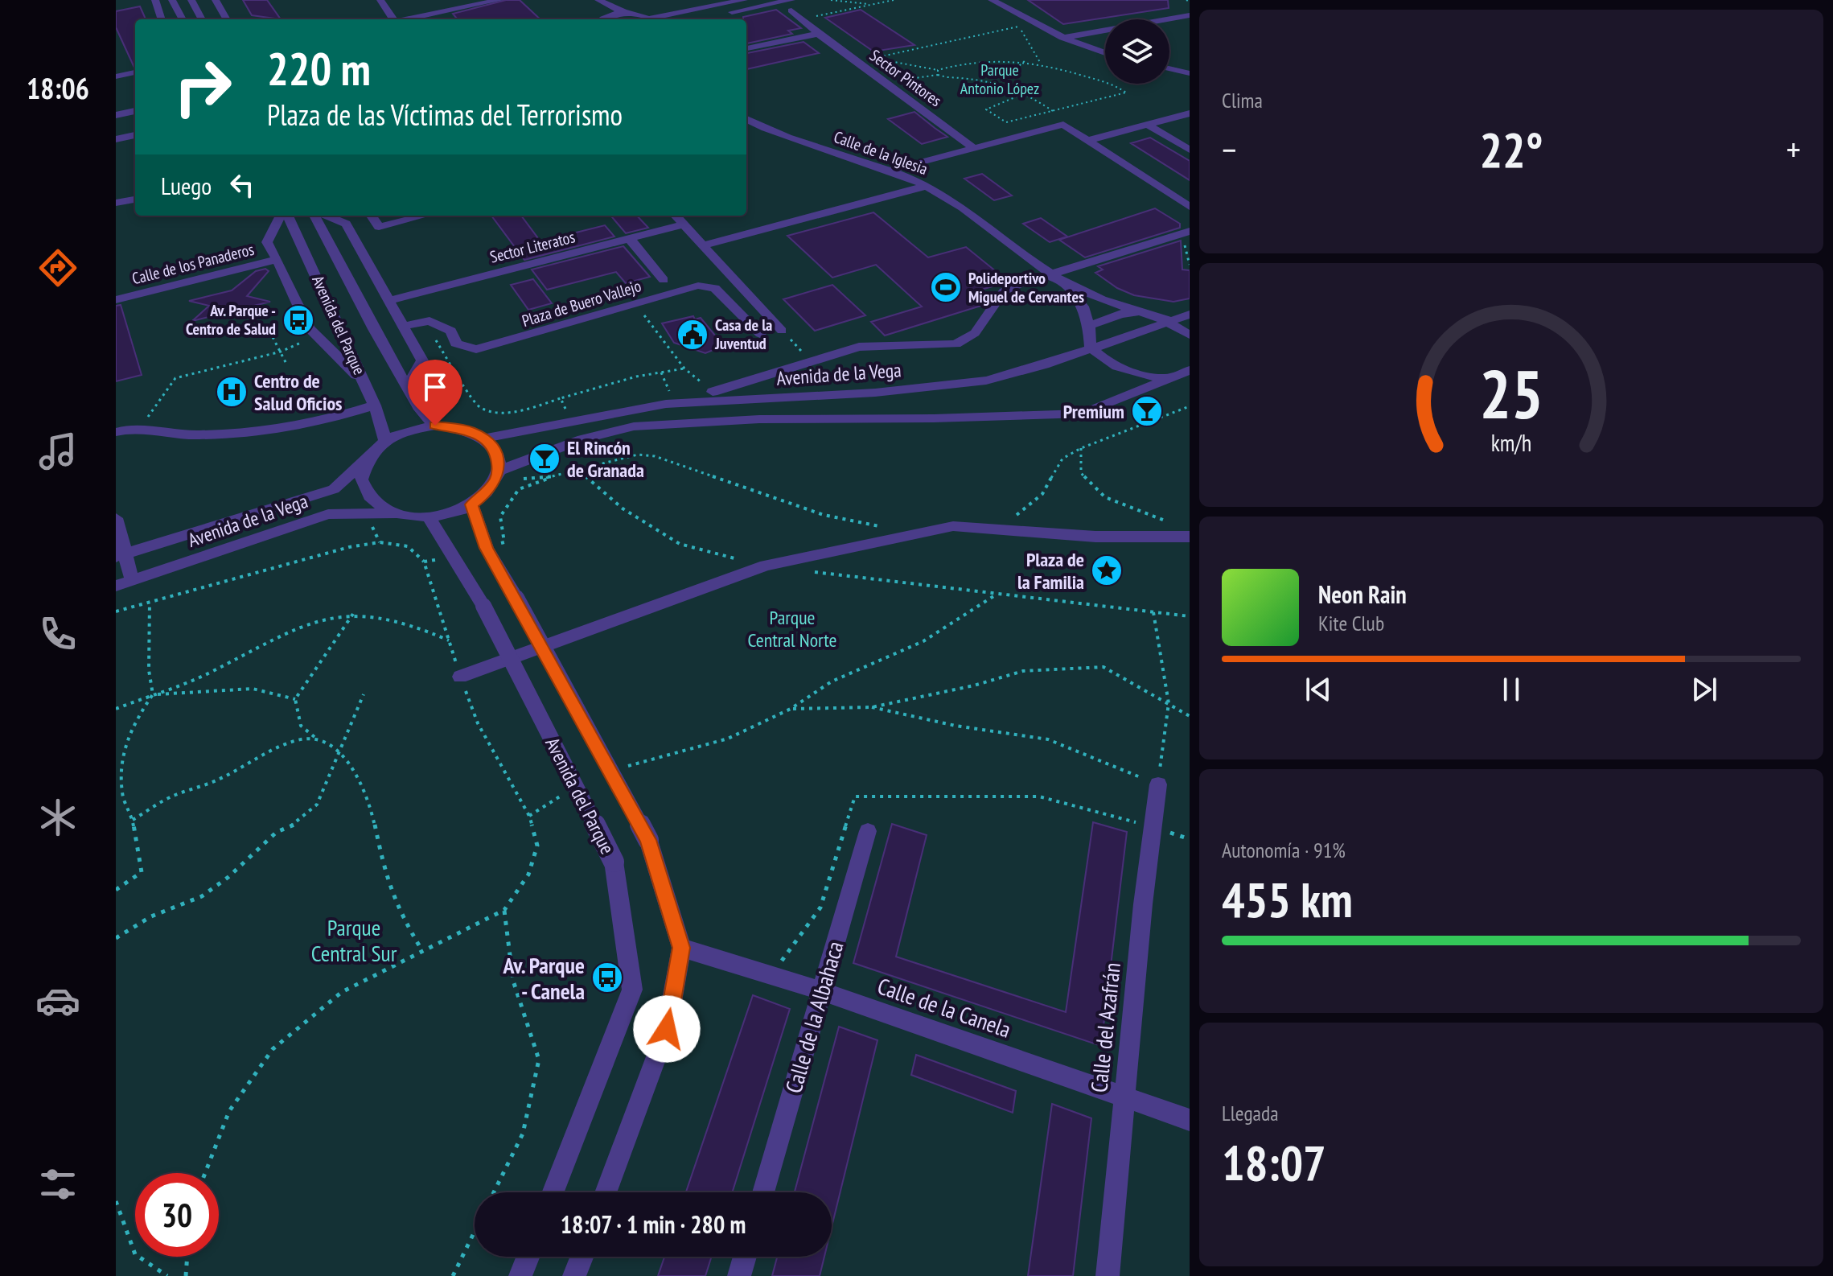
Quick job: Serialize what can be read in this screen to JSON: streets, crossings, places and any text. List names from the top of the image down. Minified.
{"streets":{"street":["Sector Pintores","Calle de la Iglesia","Sector Literatos","Calle de los Panaderos","Plaza de Buero Vallejo","Avenida del Parque","Avenida de la Vega","Calle de la Canela","Calle de la Albahaca","Calle del Azafrán"]},"crossings":[["Calle de la Iglesia","Avenida de la Vega"],["Avenida del Parque","Avenida de la Vega"],["Avenida del Parque","Calle de la Canela"],["Calle de la Canela","Calle de la Albahaca"],["Calle de la Canela","Calle del Azafrán"]],"parks":["Parque Antonio López","Parque Central Norte","Parque Central Sur"],"places":{"sports":["Polideportivo Miguel de Cervantes"],"bus stop":["Av. Parque - Centro de Salud","Av. Parque - Canela"],"public building":["Casa de la Juventud"],"hospital":["Centro de Salud Oficios"],"bar":["Premium","El Rincón de Granada"],"place":["Plaza de la Familia"]},"page":{"tabs":"18:06","tile":["Clima",["Autonomía · 91%","455 km"],["Llegada","18:07"]],"turn":["220 m","Plaza de las Víctimas del Terrorismo"],"heat":["−","22°","+"],"then":"Luego","song":["Neon Rain","Kite Club"],"limit":"30","trip":"18:07 · 1 min · 280 m","gauge":["25","km/h"]}}
